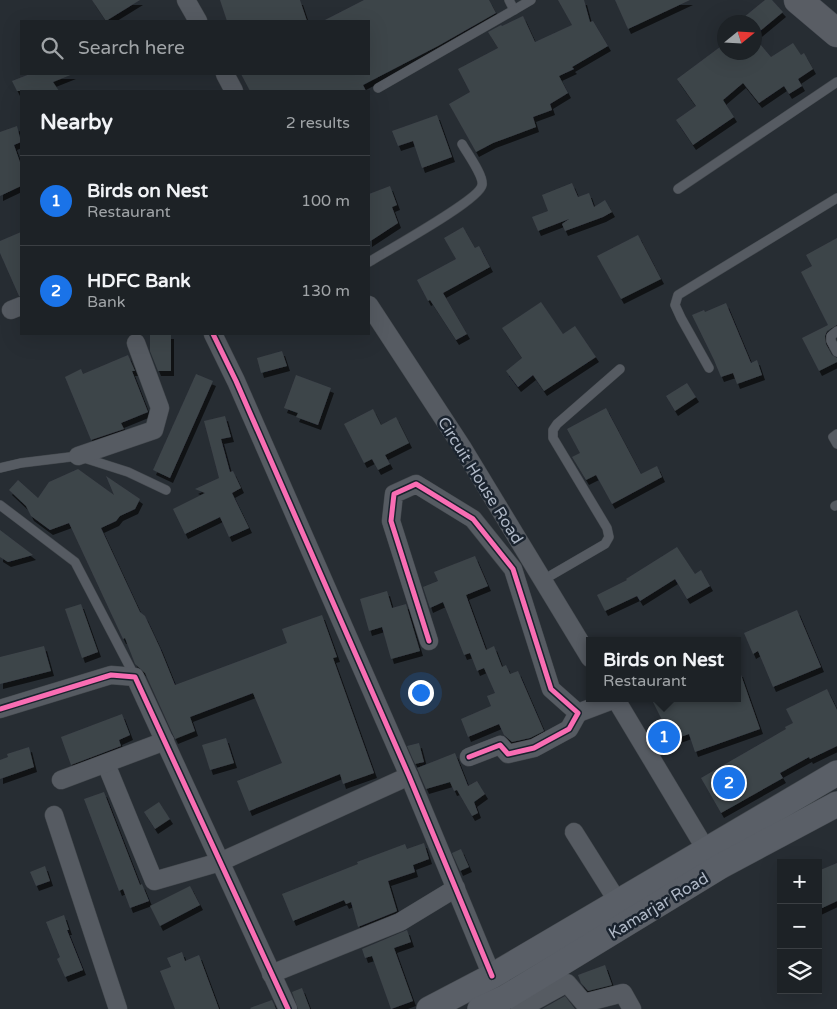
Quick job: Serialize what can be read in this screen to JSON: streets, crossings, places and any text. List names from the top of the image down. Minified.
{"streets":{"main road":["Kamarjar Road"],"street":["Circuit House Road"]},"north":"right","page":{"search":"Search here","heading":["Nearby","2 results"],"list":[{"mark":"1","name":"Birds on Nest","note":"Restaurant","value":"100 m"},{"mark":"2","name":"HDFC Bank","note":"Bank","value":"130 m"}],"popup":["Birds on Nest","Restaurant"],"pins":["1","2"],"map_buttons":["+","−"]}}
